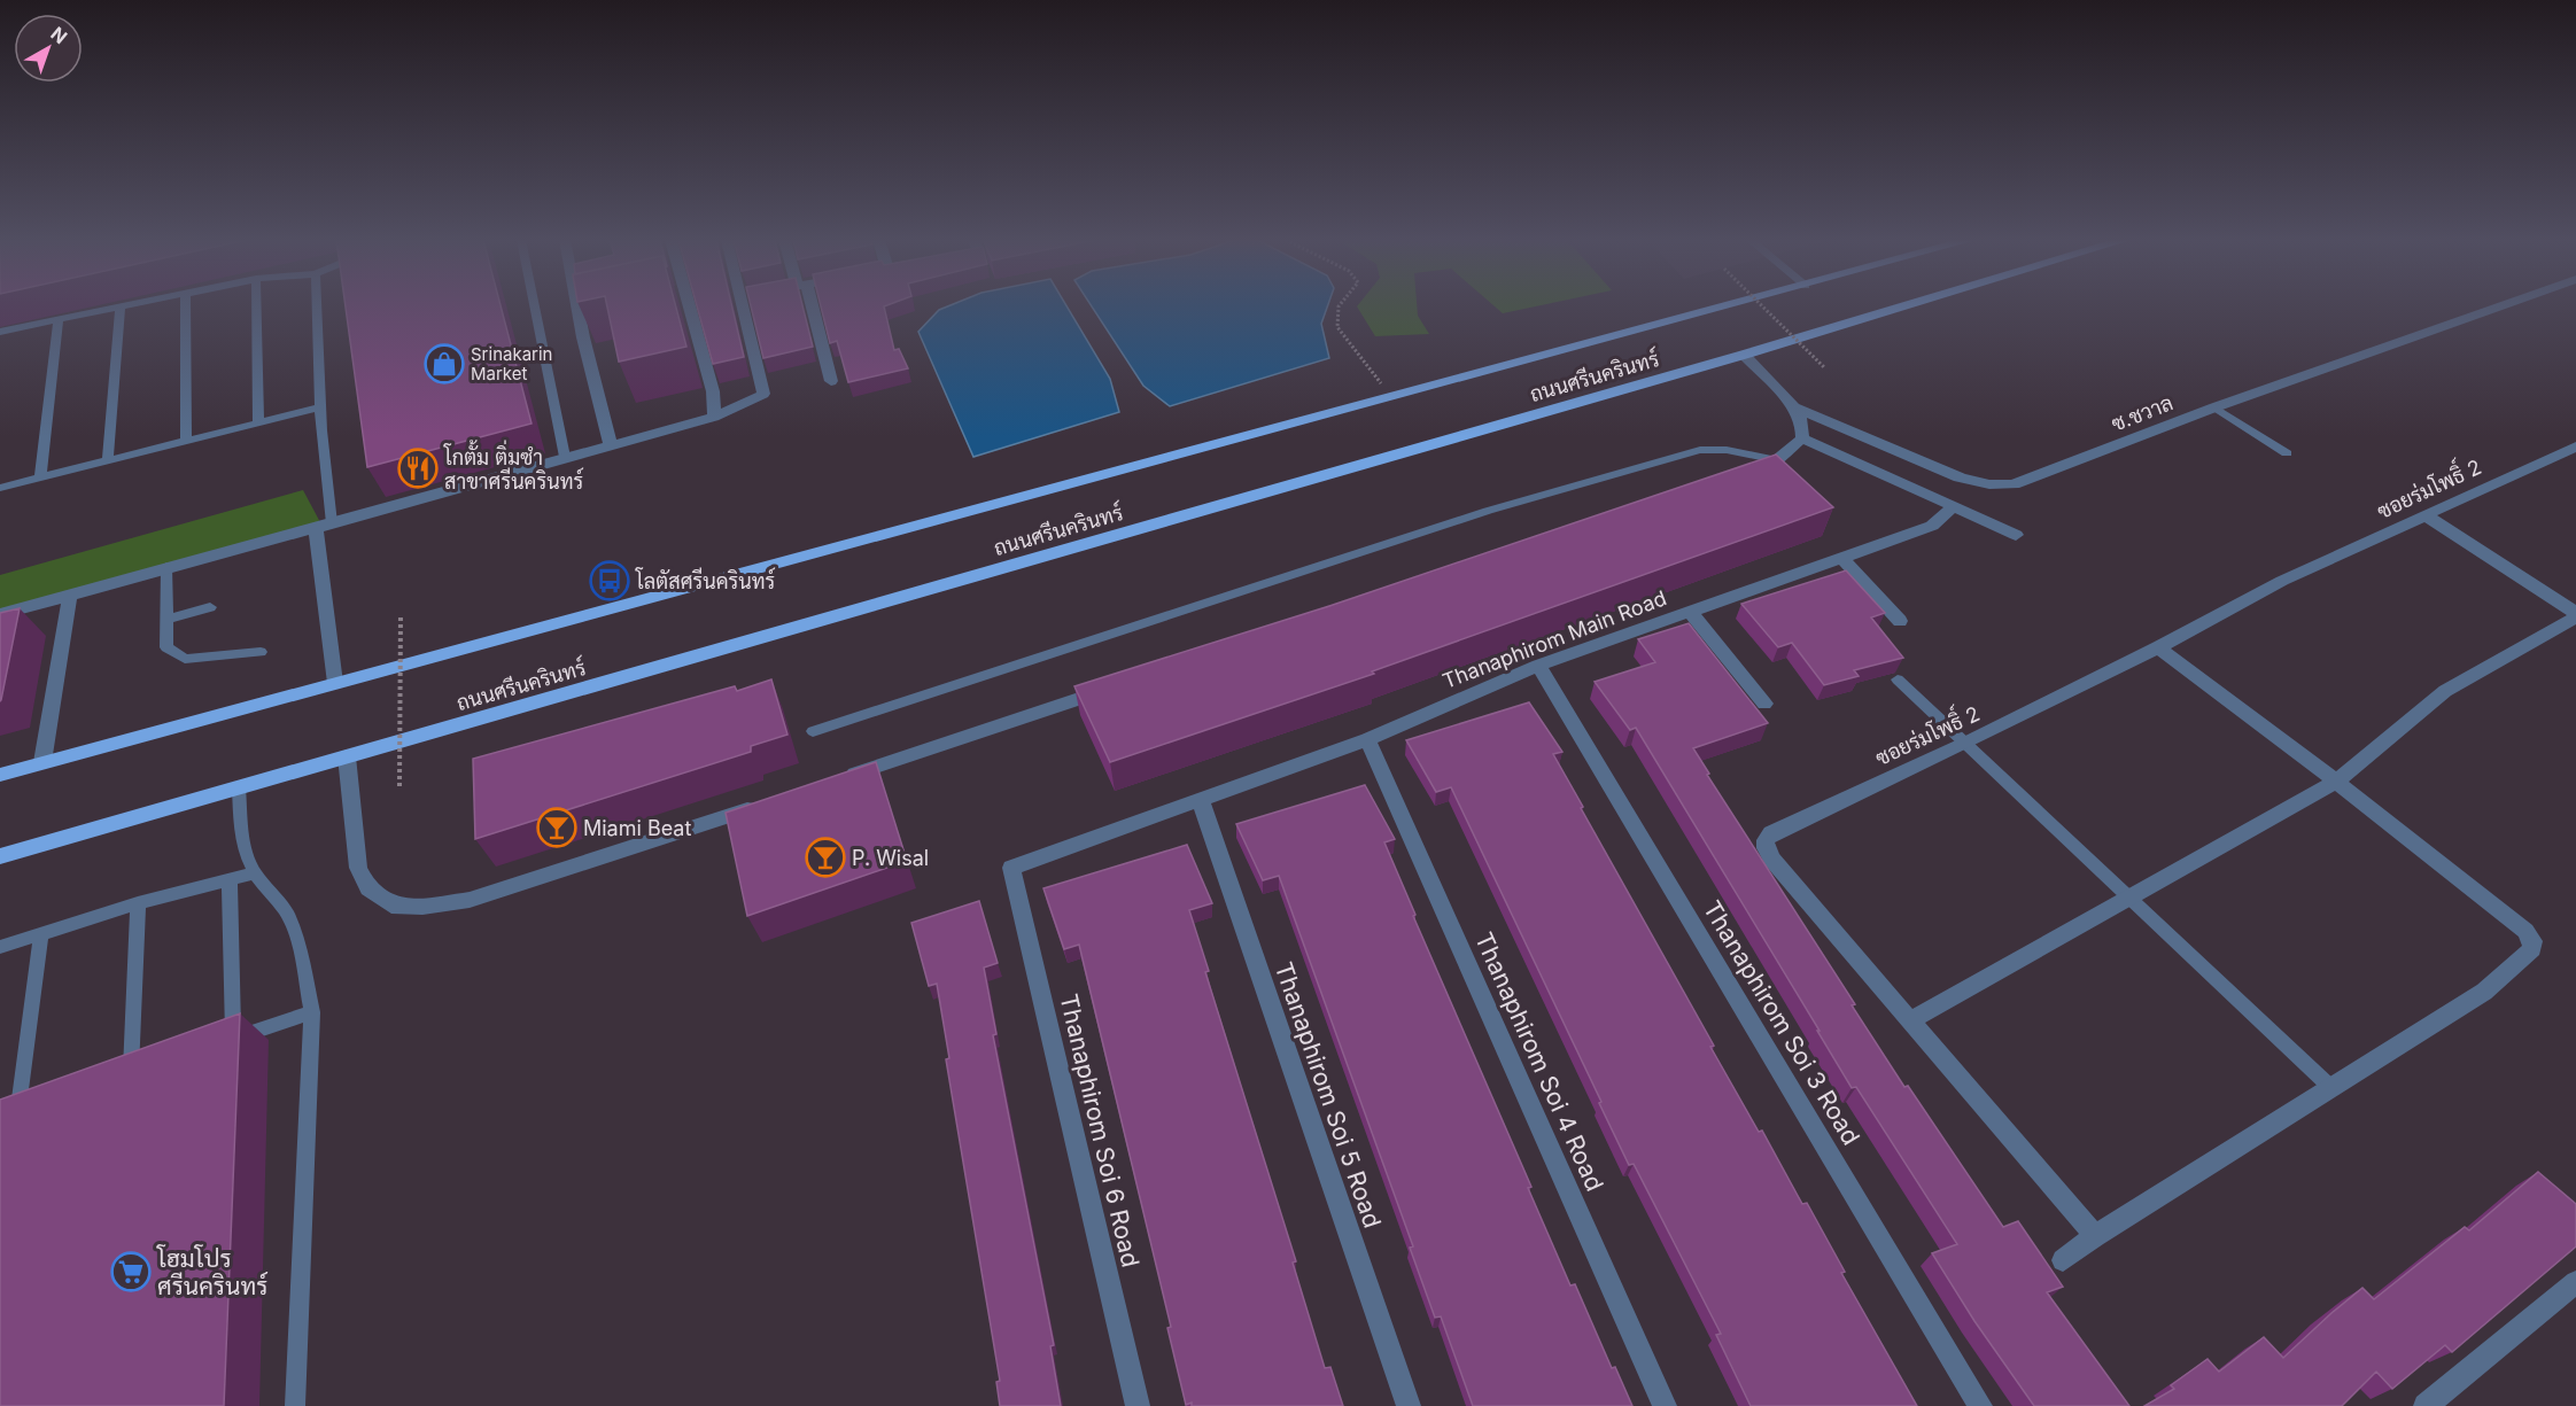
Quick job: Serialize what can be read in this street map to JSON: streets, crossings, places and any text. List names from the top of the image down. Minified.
{"streets":{"main road":["ถนนศรีนครินทร์"],"street":["ซ.ชวาล","ซอยร่มโพธิ์ 2","Thanaphirom Main Road","Thanaphirom Soi 3 Road","Thanaphirom Soi 4 Road","Thanaphirom Soi 5 Road","Thanaphirom Soi 6 Road"]},"crossings":[["ถนนศรีนครินทร์","ซ.ชวาล"],["Thanaphirom Main Road","Thanaphirom Soi 3 Road"],["Thanaphirom Main Road","Thanaphirom Soi 4 Road"],["Thanaphirom Main Road","Thanaphirom Soi 5 Road"],["Thanaphirom Main Road","Thanaphirom Soi 6 Road"]],"places":{"shop":["Srinakarin Market"],"restaurant":["โกตั้ม ติ่มซำ สาขาศรีนครินทร์"],"bus stop":["โลตัสศรีนครินทร์"],"bar":["Miami Beat","P. Wisal"],"supermarket":["โฮมโปร ศรีนครินทร์"]},"north":"top right"}
